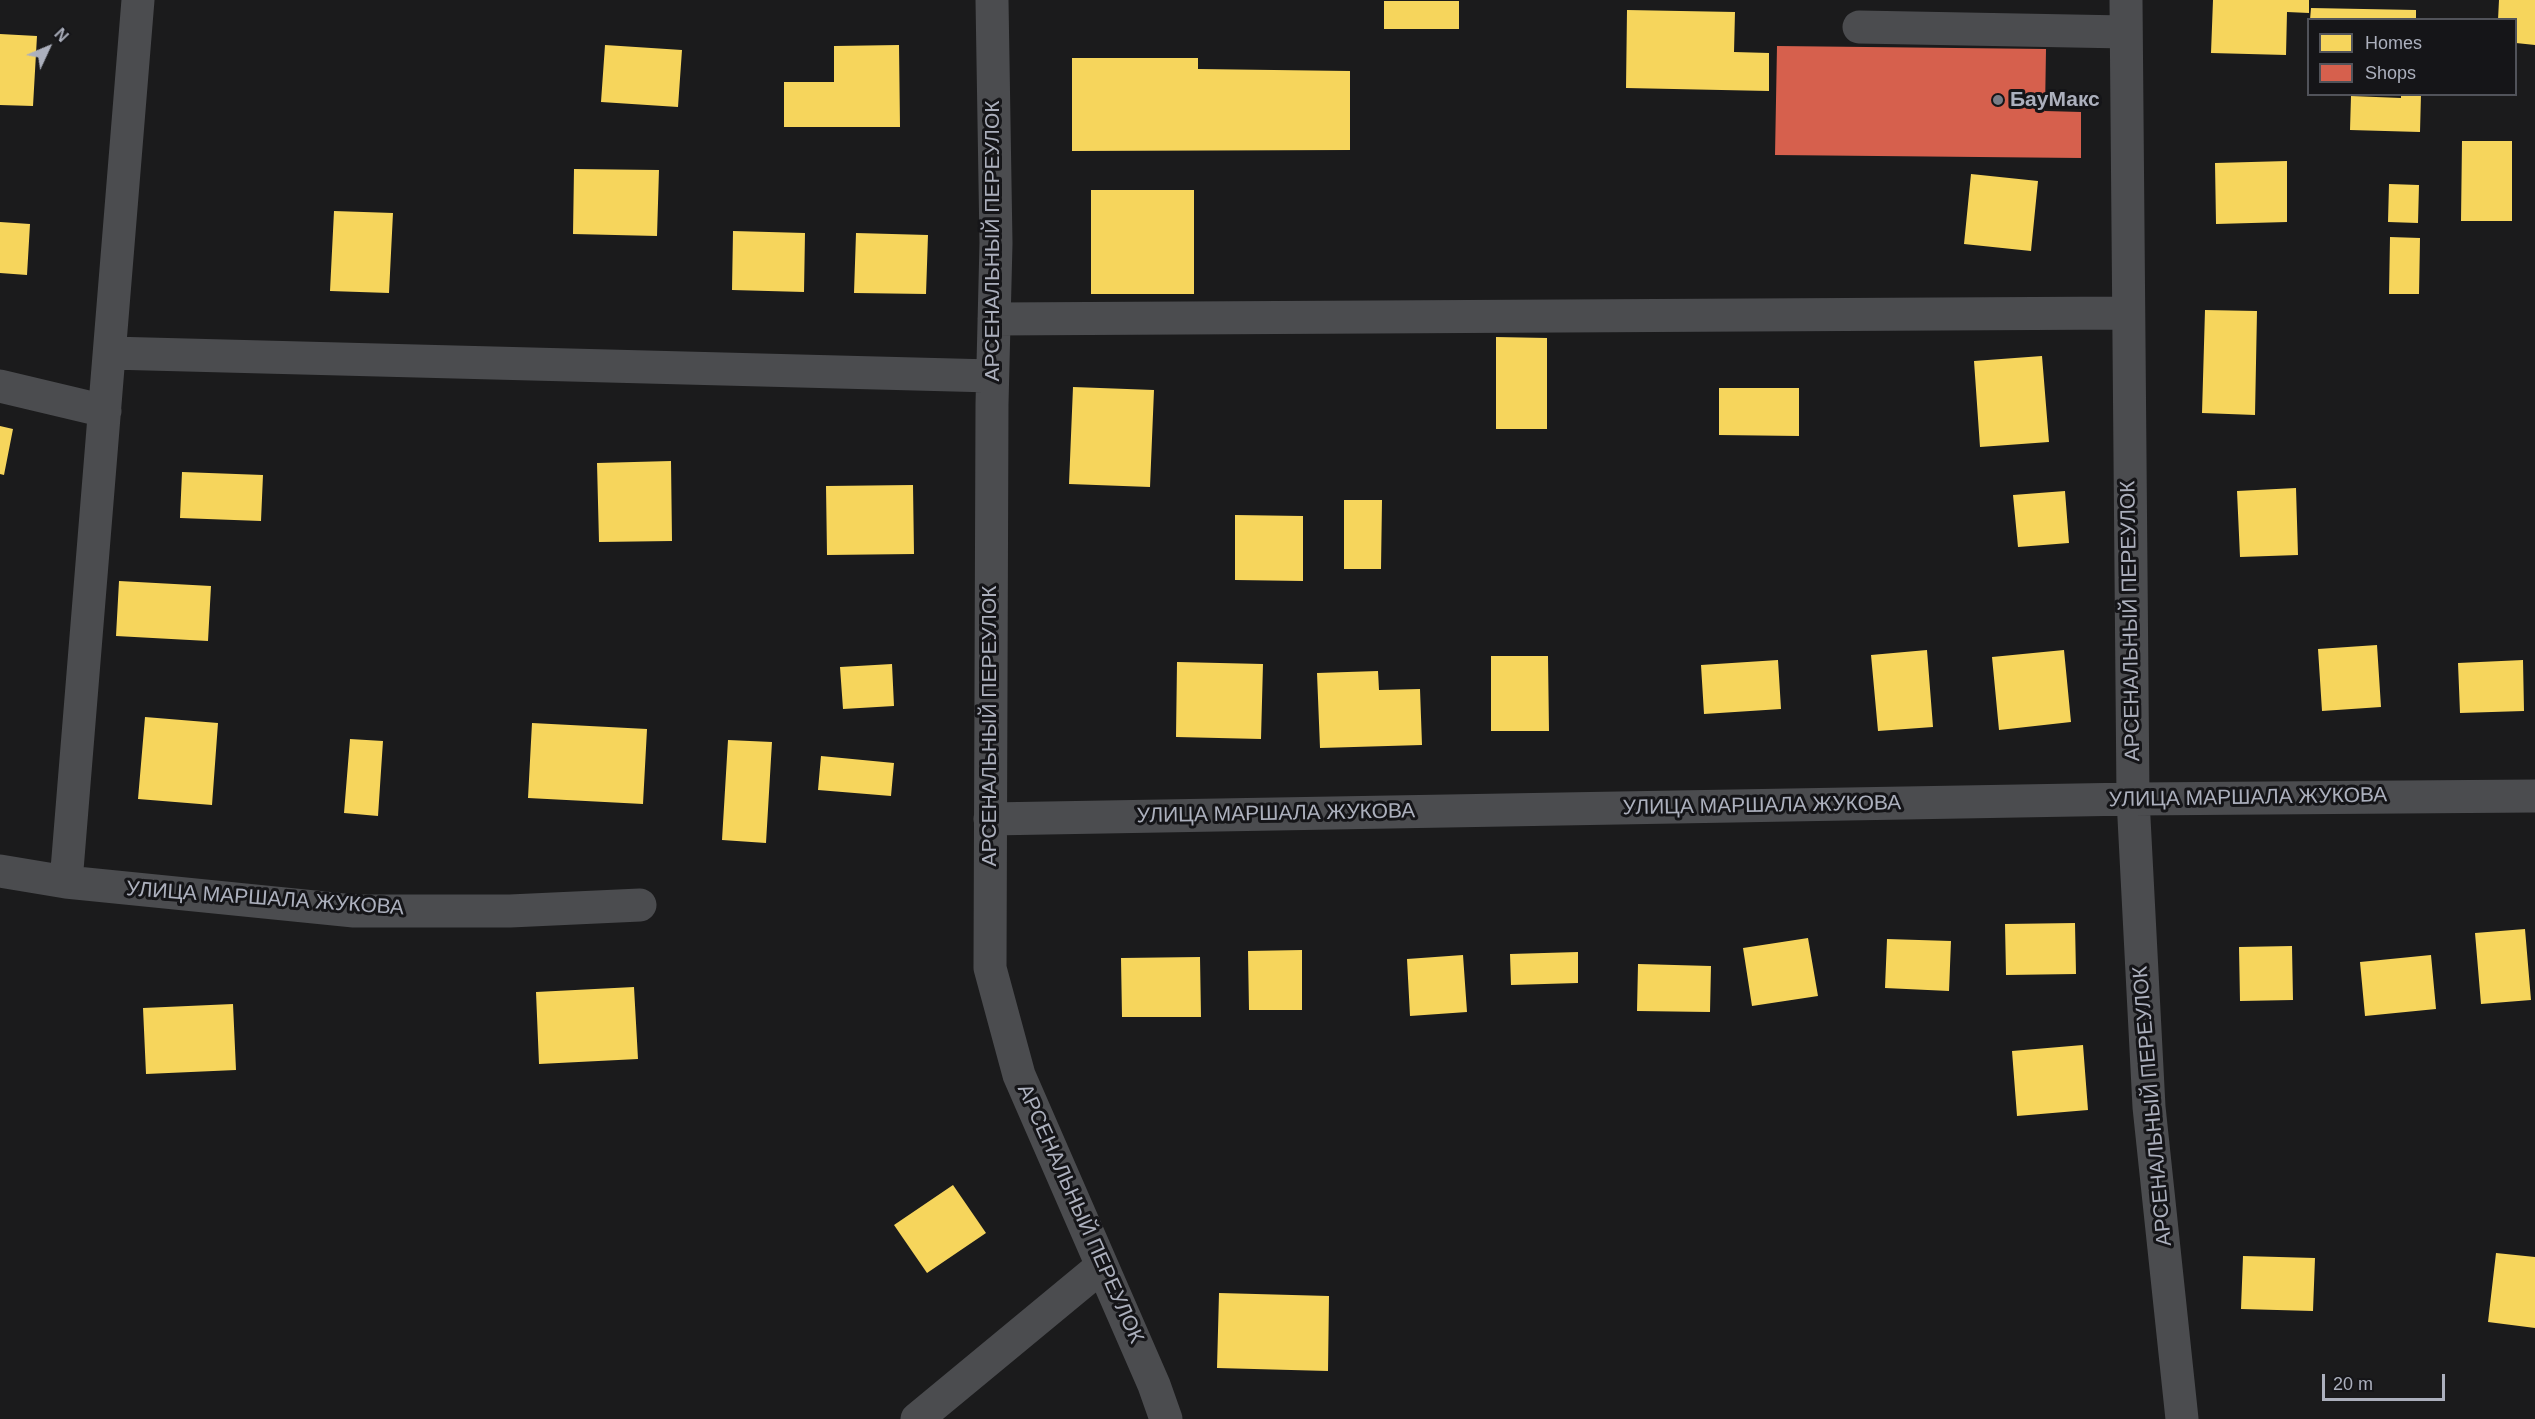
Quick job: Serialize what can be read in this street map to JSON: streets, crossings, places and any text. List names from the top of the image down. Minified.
{"streets":{"street":["АРСЕНАЛЬНЫЙ ПЕРЕУЛОК","УЛИЦА МАРШАЛА ЖУКОВА"]},"crossings":[["АРСЕНАЛЬНЫЙ ПЕРЕУЛОК","УЛИЦА МАРШАЛА ЖУКОВА"]],"places":["БауМакс"],"legend":["Homes","Shops"],"scale_bar":"20 m","north":"top right"}
